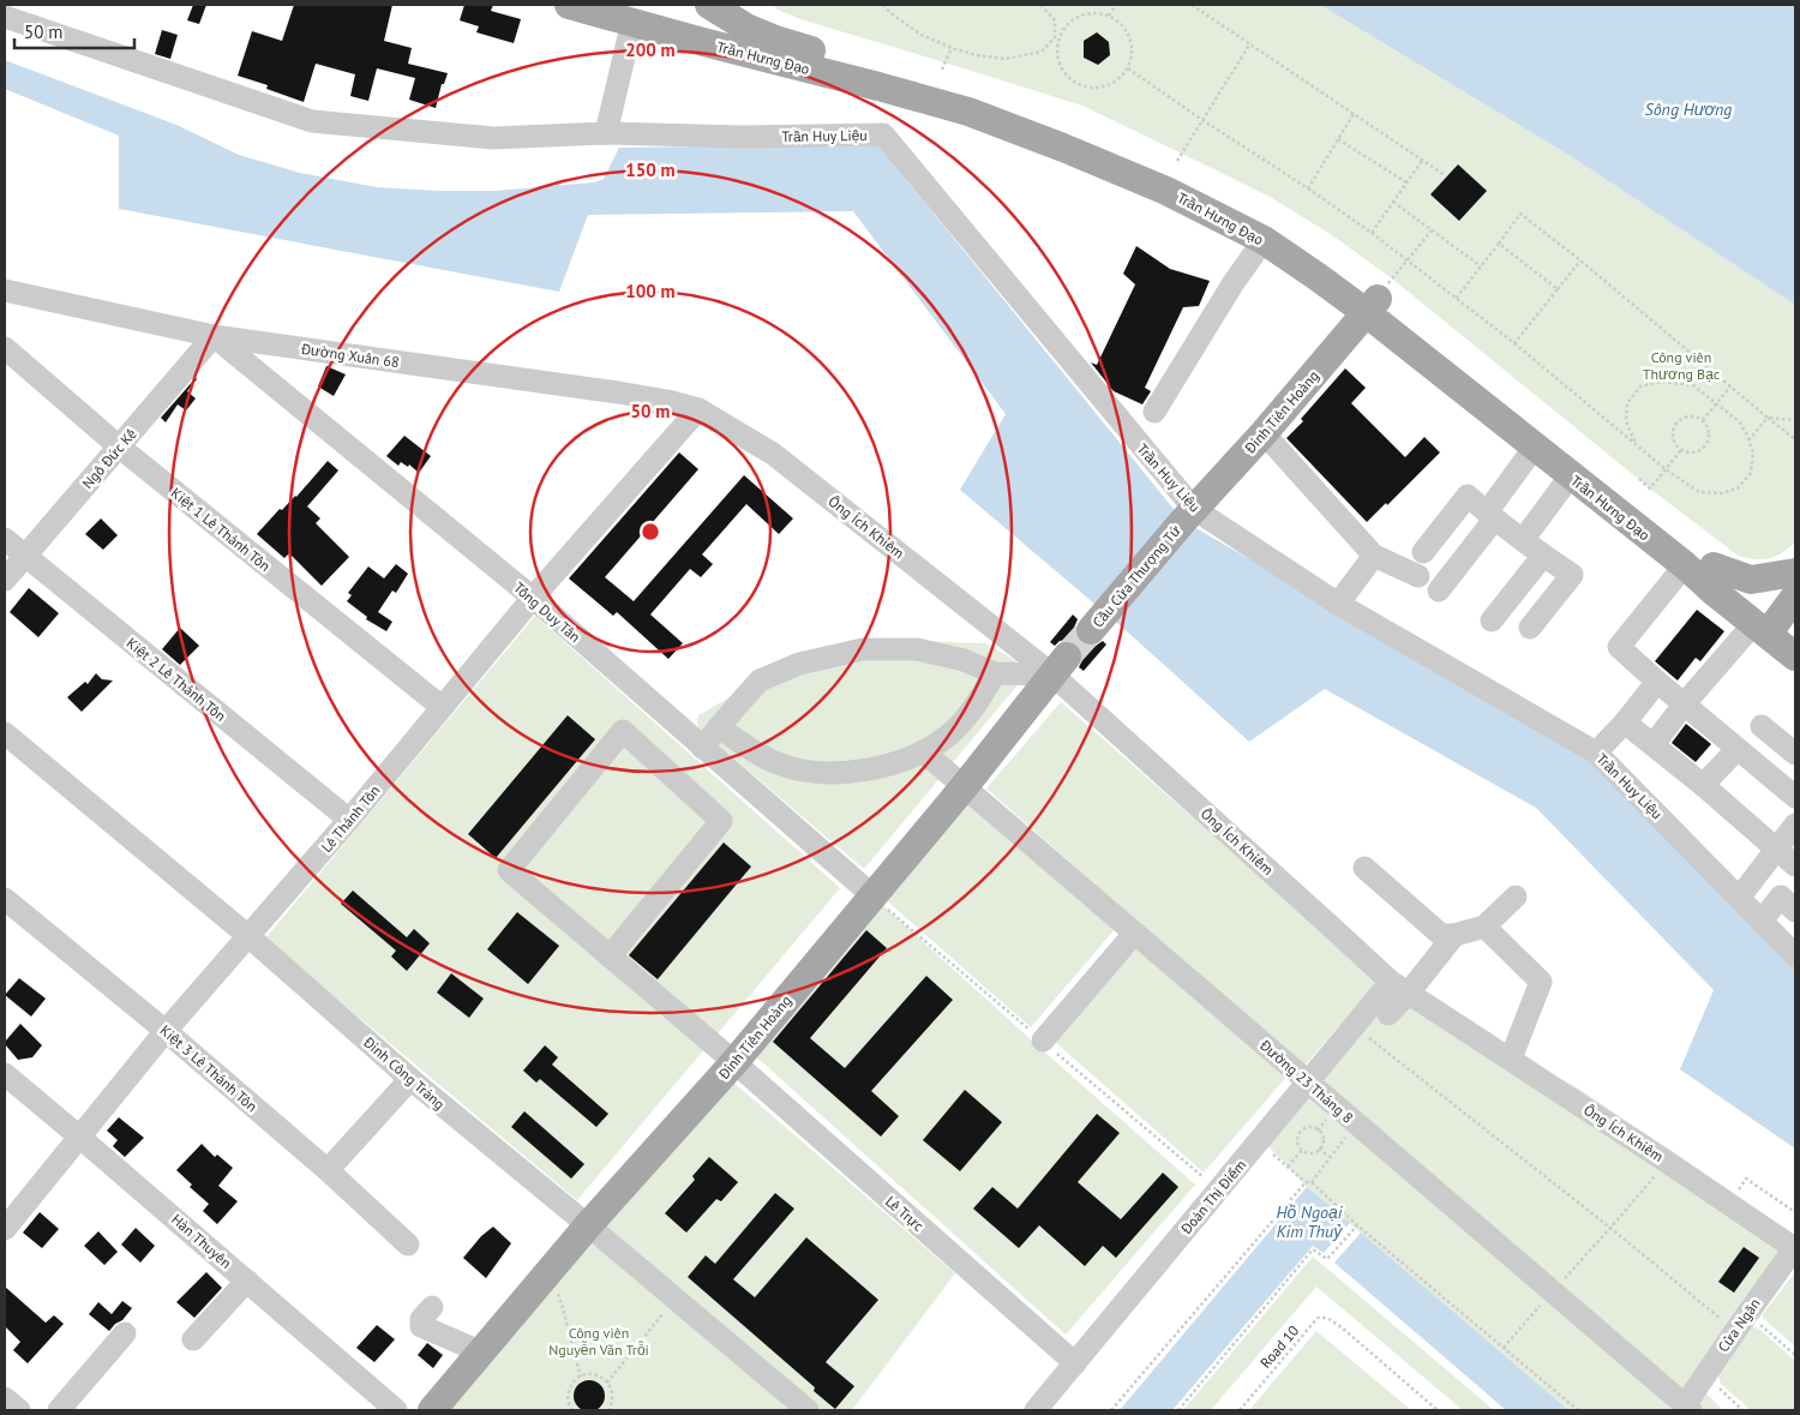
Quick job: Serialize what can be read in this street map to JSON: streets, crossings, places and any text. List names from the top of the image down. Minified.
{"streets":{"main road":["Trần Hưng Đạo","Đinh Tiên Hoàng","Cầu Cửa Thượng Tứ"],"street":["Trần Huy Liệu","Đường Xuân 68","Ngô Đức Kế","Ông Ích Khiêm","Kiệt 1 Lê Thánh Tôn","Tống Duy Tân","Kiệt 2 Lê Thánh Tôn","Lê Thánh Tôn","Kiệt 3 Lê Thánh Tôn","Đinh Công Tráng","Đường 23 Tháng 8","Đoàn Thị Điểm","Lê Trực","Hàn Thuyên","Cửa Ngăn"],"path":["Road 10"]},"crossings":[["Trần Hưng Đạo","Đinh Tiên Hoàng"],["Trần Huy Liệu","Đinh Tiên Hoàng"],["Trần Huy Liệu","Cầu Cửa Thượng Tứ"],["Đường Xuân 68","Ngô Đức Kế"],["Đường Xuân 68","Ông Ích Khiêm"],["Đường Xuân 68","Tống Duy Tân"],["Đường Xuân 68","Lê Thánh Tôn"],["Đinh Tiên Hoàng","Ông Ích Khiêm"],["Đinh Tiên Hoàng","Cầu Cửa Thượng Tứ"],["Đinh Tiên Hoàng","Tống Duy Tân"],["Đinh Tiên Hoàng","Đinh Công Tráng"],["Đinh Tiên Hoàng","Đường 23 Tháng 8"],["Đinh Tiên Hoàng","Lê Trực"],["Ngô Đức Kế","Kiệt 1 Lê Thánh Tôn"],["Ngô Đức Kế","Tống Duy Tân"],["Ngô Đức Kế","Kiệt 2 Lê Thánh Tôn"],["Ông Ích Khiêm","Lê Thánh Tôn"],["Ông Ích Khiêm","Đoàn Thị Điểm"],["Ông Ích Khiêm","Cửa Ngăn"],["Kiệt 1 Lê Thánh Tôn","Lê Thánh Tôn"],["Tống Duy Tân","Lê Thánh Tôn"],["Kiệt 2 Lê Thánh Tôn","Lê Thánh Tôn"],["Lê Thánh Tôn","Kiệt 3 Lê Thánh Tôn"],["Lê Thánh Tôn","Đinh Công Tráng"],["Lê Thánh Tôn","Hàn Thuyên"],["Đường 23 Tháng 8","Đoàn Thị Điểm"],["Đường 23 Tháng 8","Cửa Ngăn"],["Đoàn Thị Điểm","Lê Trực"]],"water":["Sông Hương","Hồ Ngoại Kim Thuỷ"],"parks":["Công viên Thương Bạc","Công viên Nguyễn Văn Trỗi"],"scale_bar":"50 m","rings":["200 m","150 m","100 m","50 m"]}
